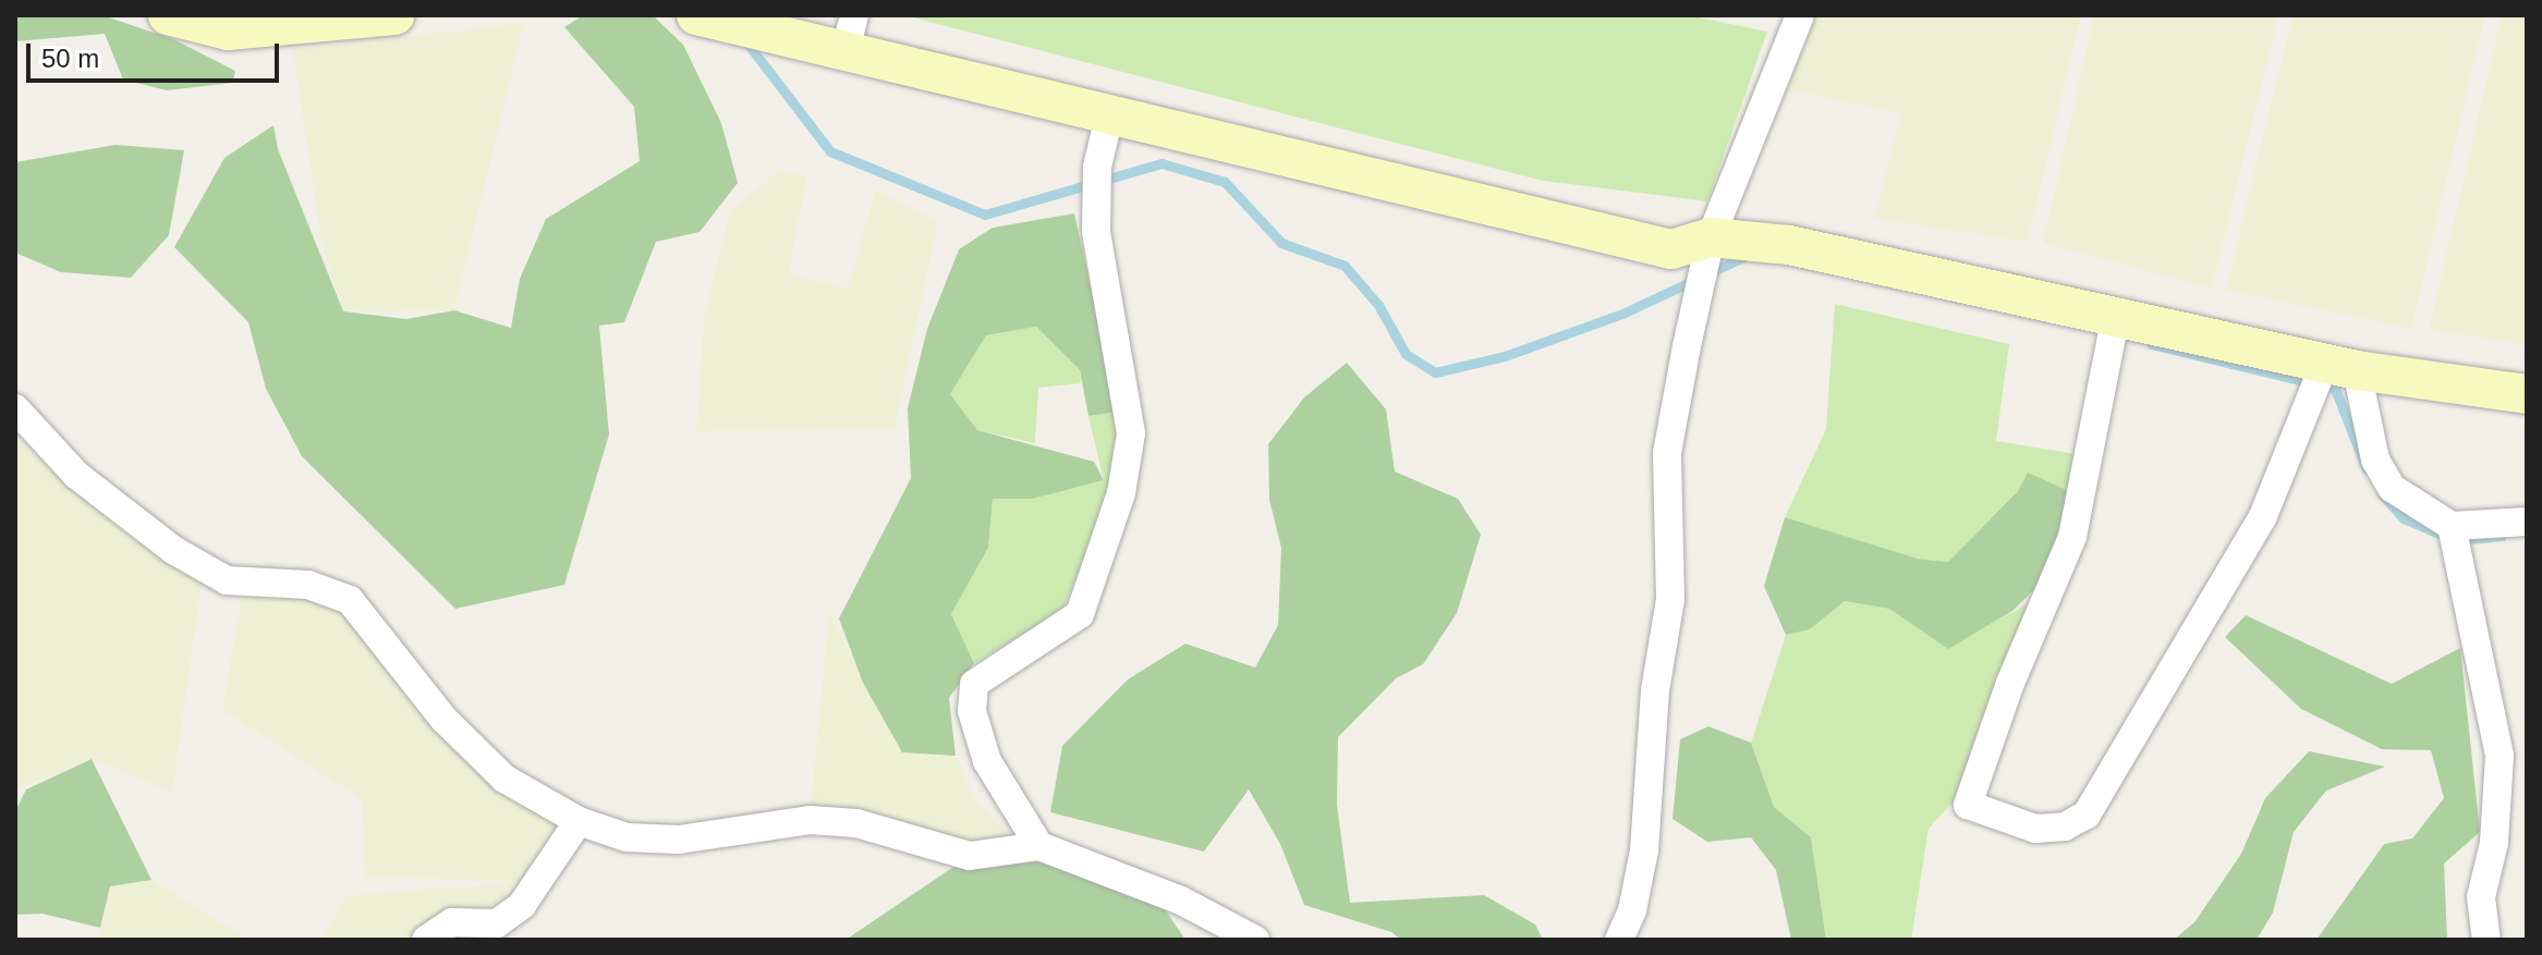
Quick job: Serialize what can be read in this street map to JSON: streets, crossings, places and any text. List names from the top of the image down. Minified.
{"scale_bar":"50 m"}
